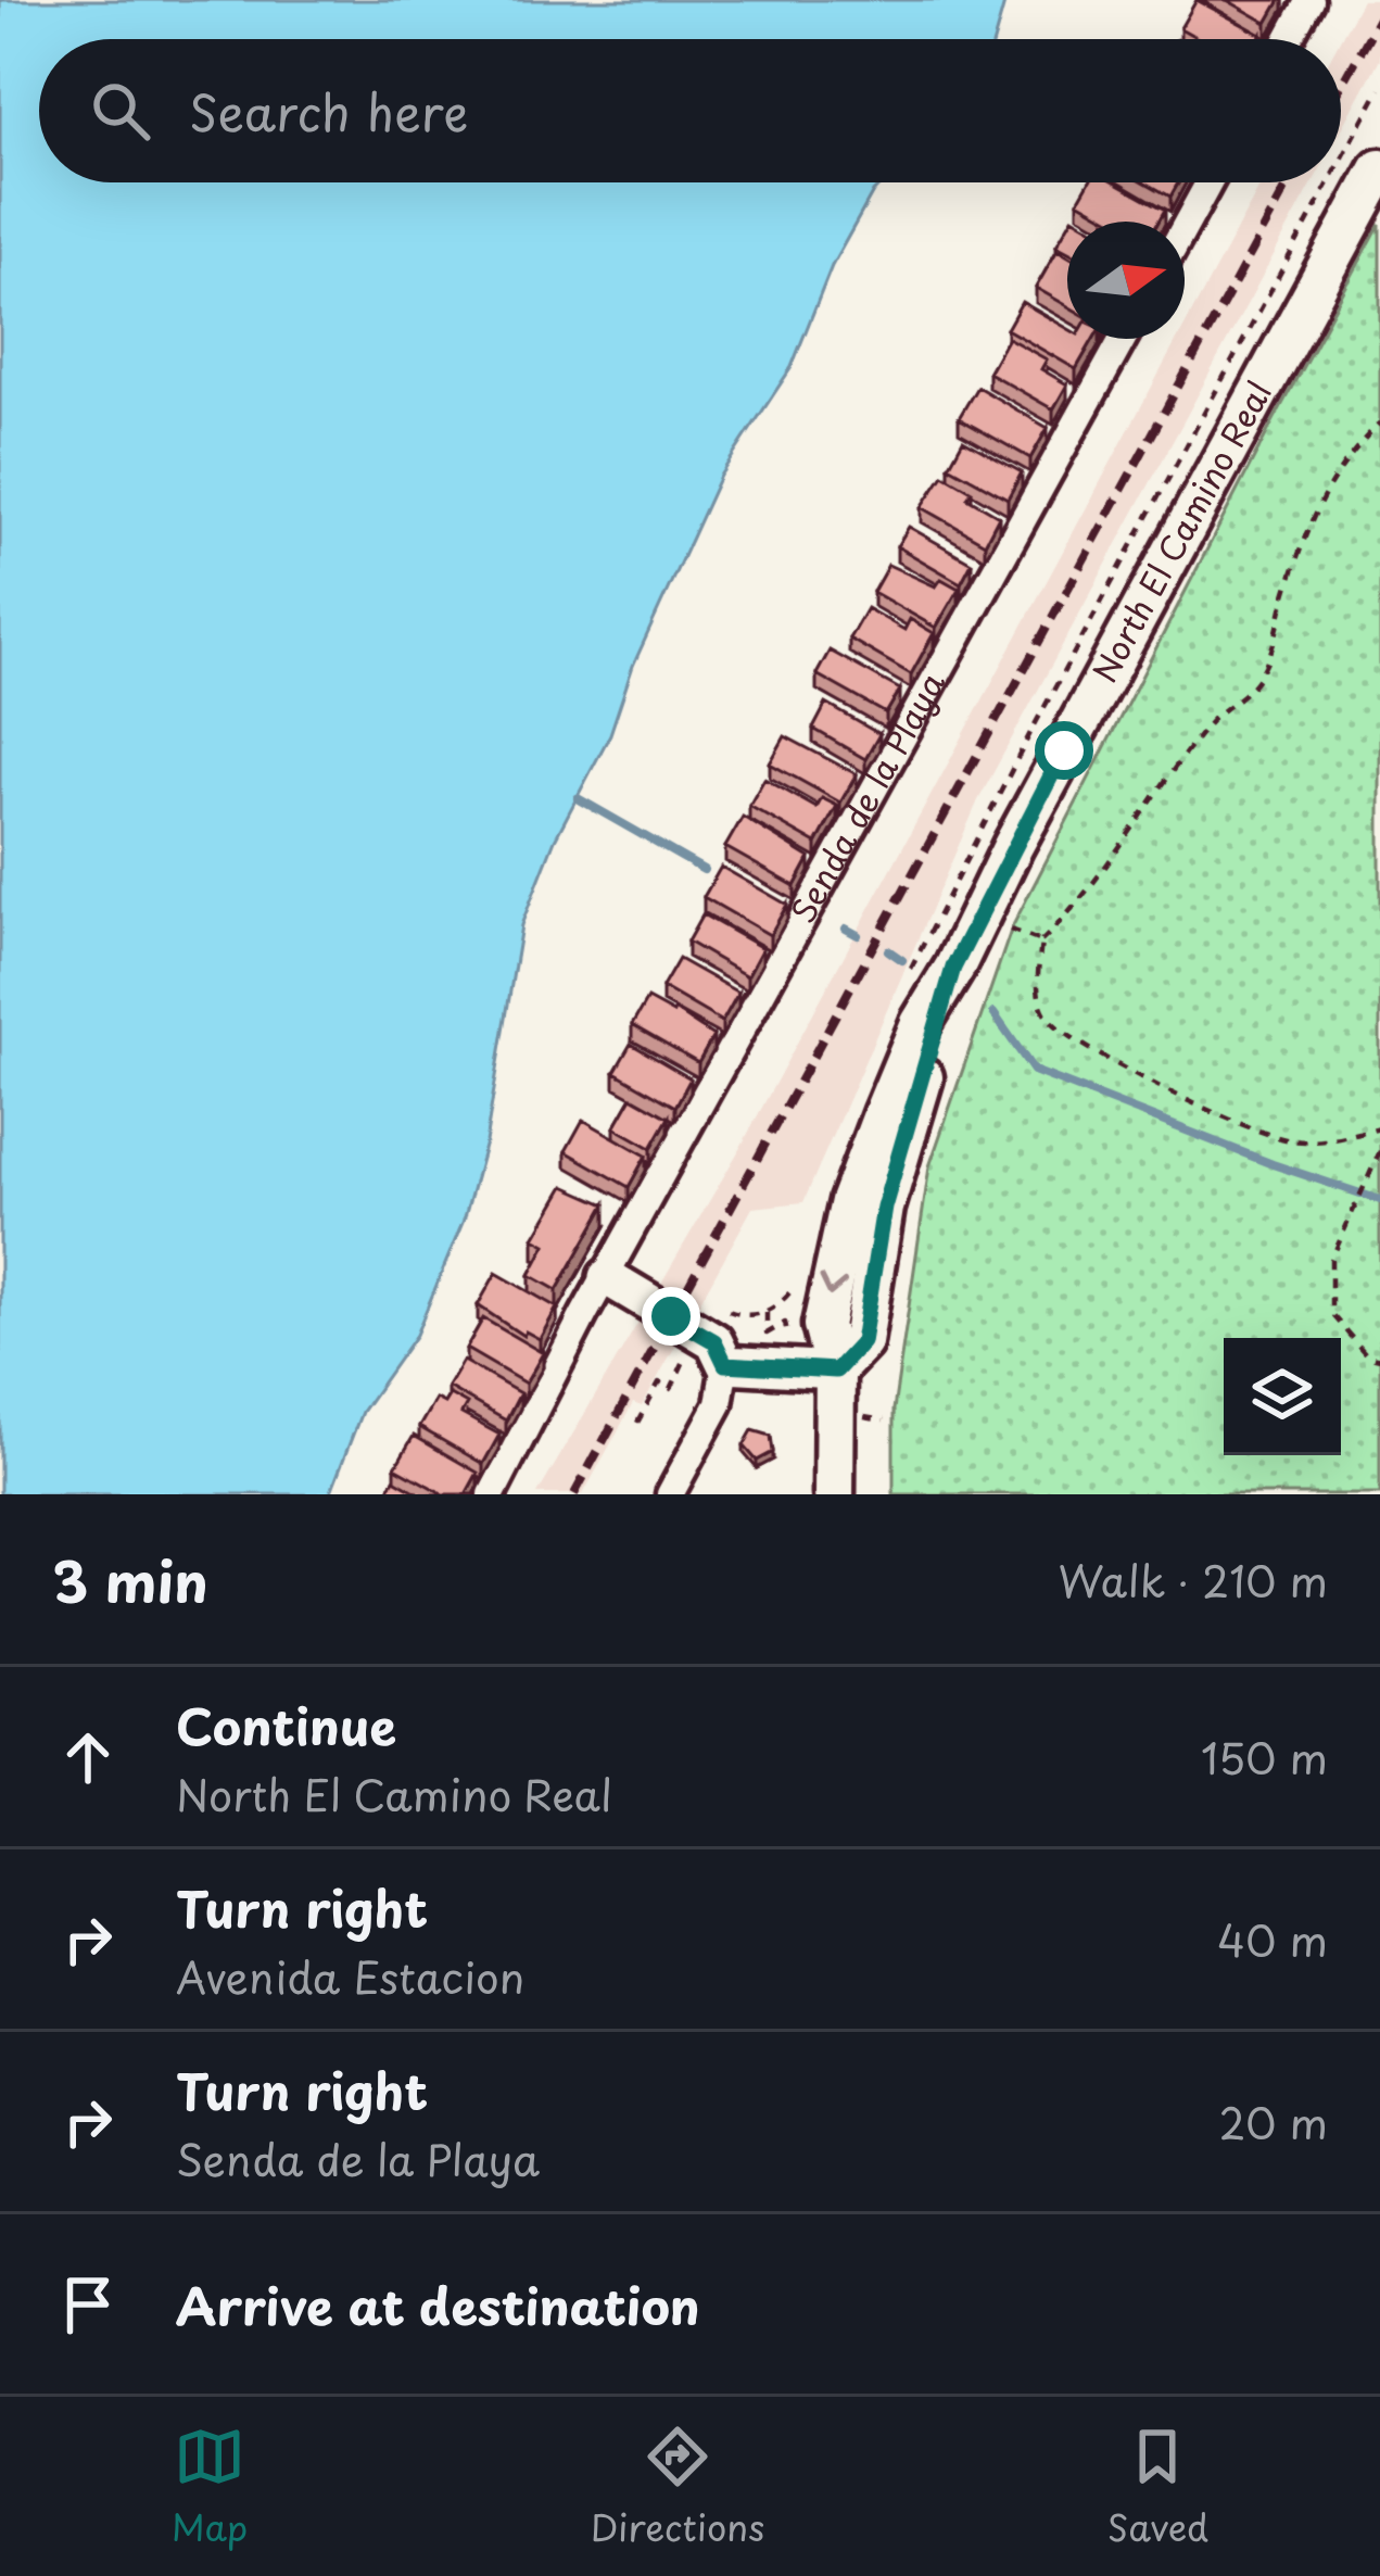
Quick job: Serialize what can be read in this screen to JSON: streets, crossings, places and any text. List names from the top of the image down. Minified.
{"streets":{"main road":["North El Camino Real"],"street":["Senda de la Playa"]},"north":"right","page":{"search":"Search here","heading":["3 min","Walk · 210 m"],"list":[["Continue","North El Camino Real","150 m"],["Turn right","Avenida Estacion","40 m"],["Turn right","Senda de la Playa","20 m"],"Arrive at destination"],"nav":["Map","Directions","Saved"]}}
